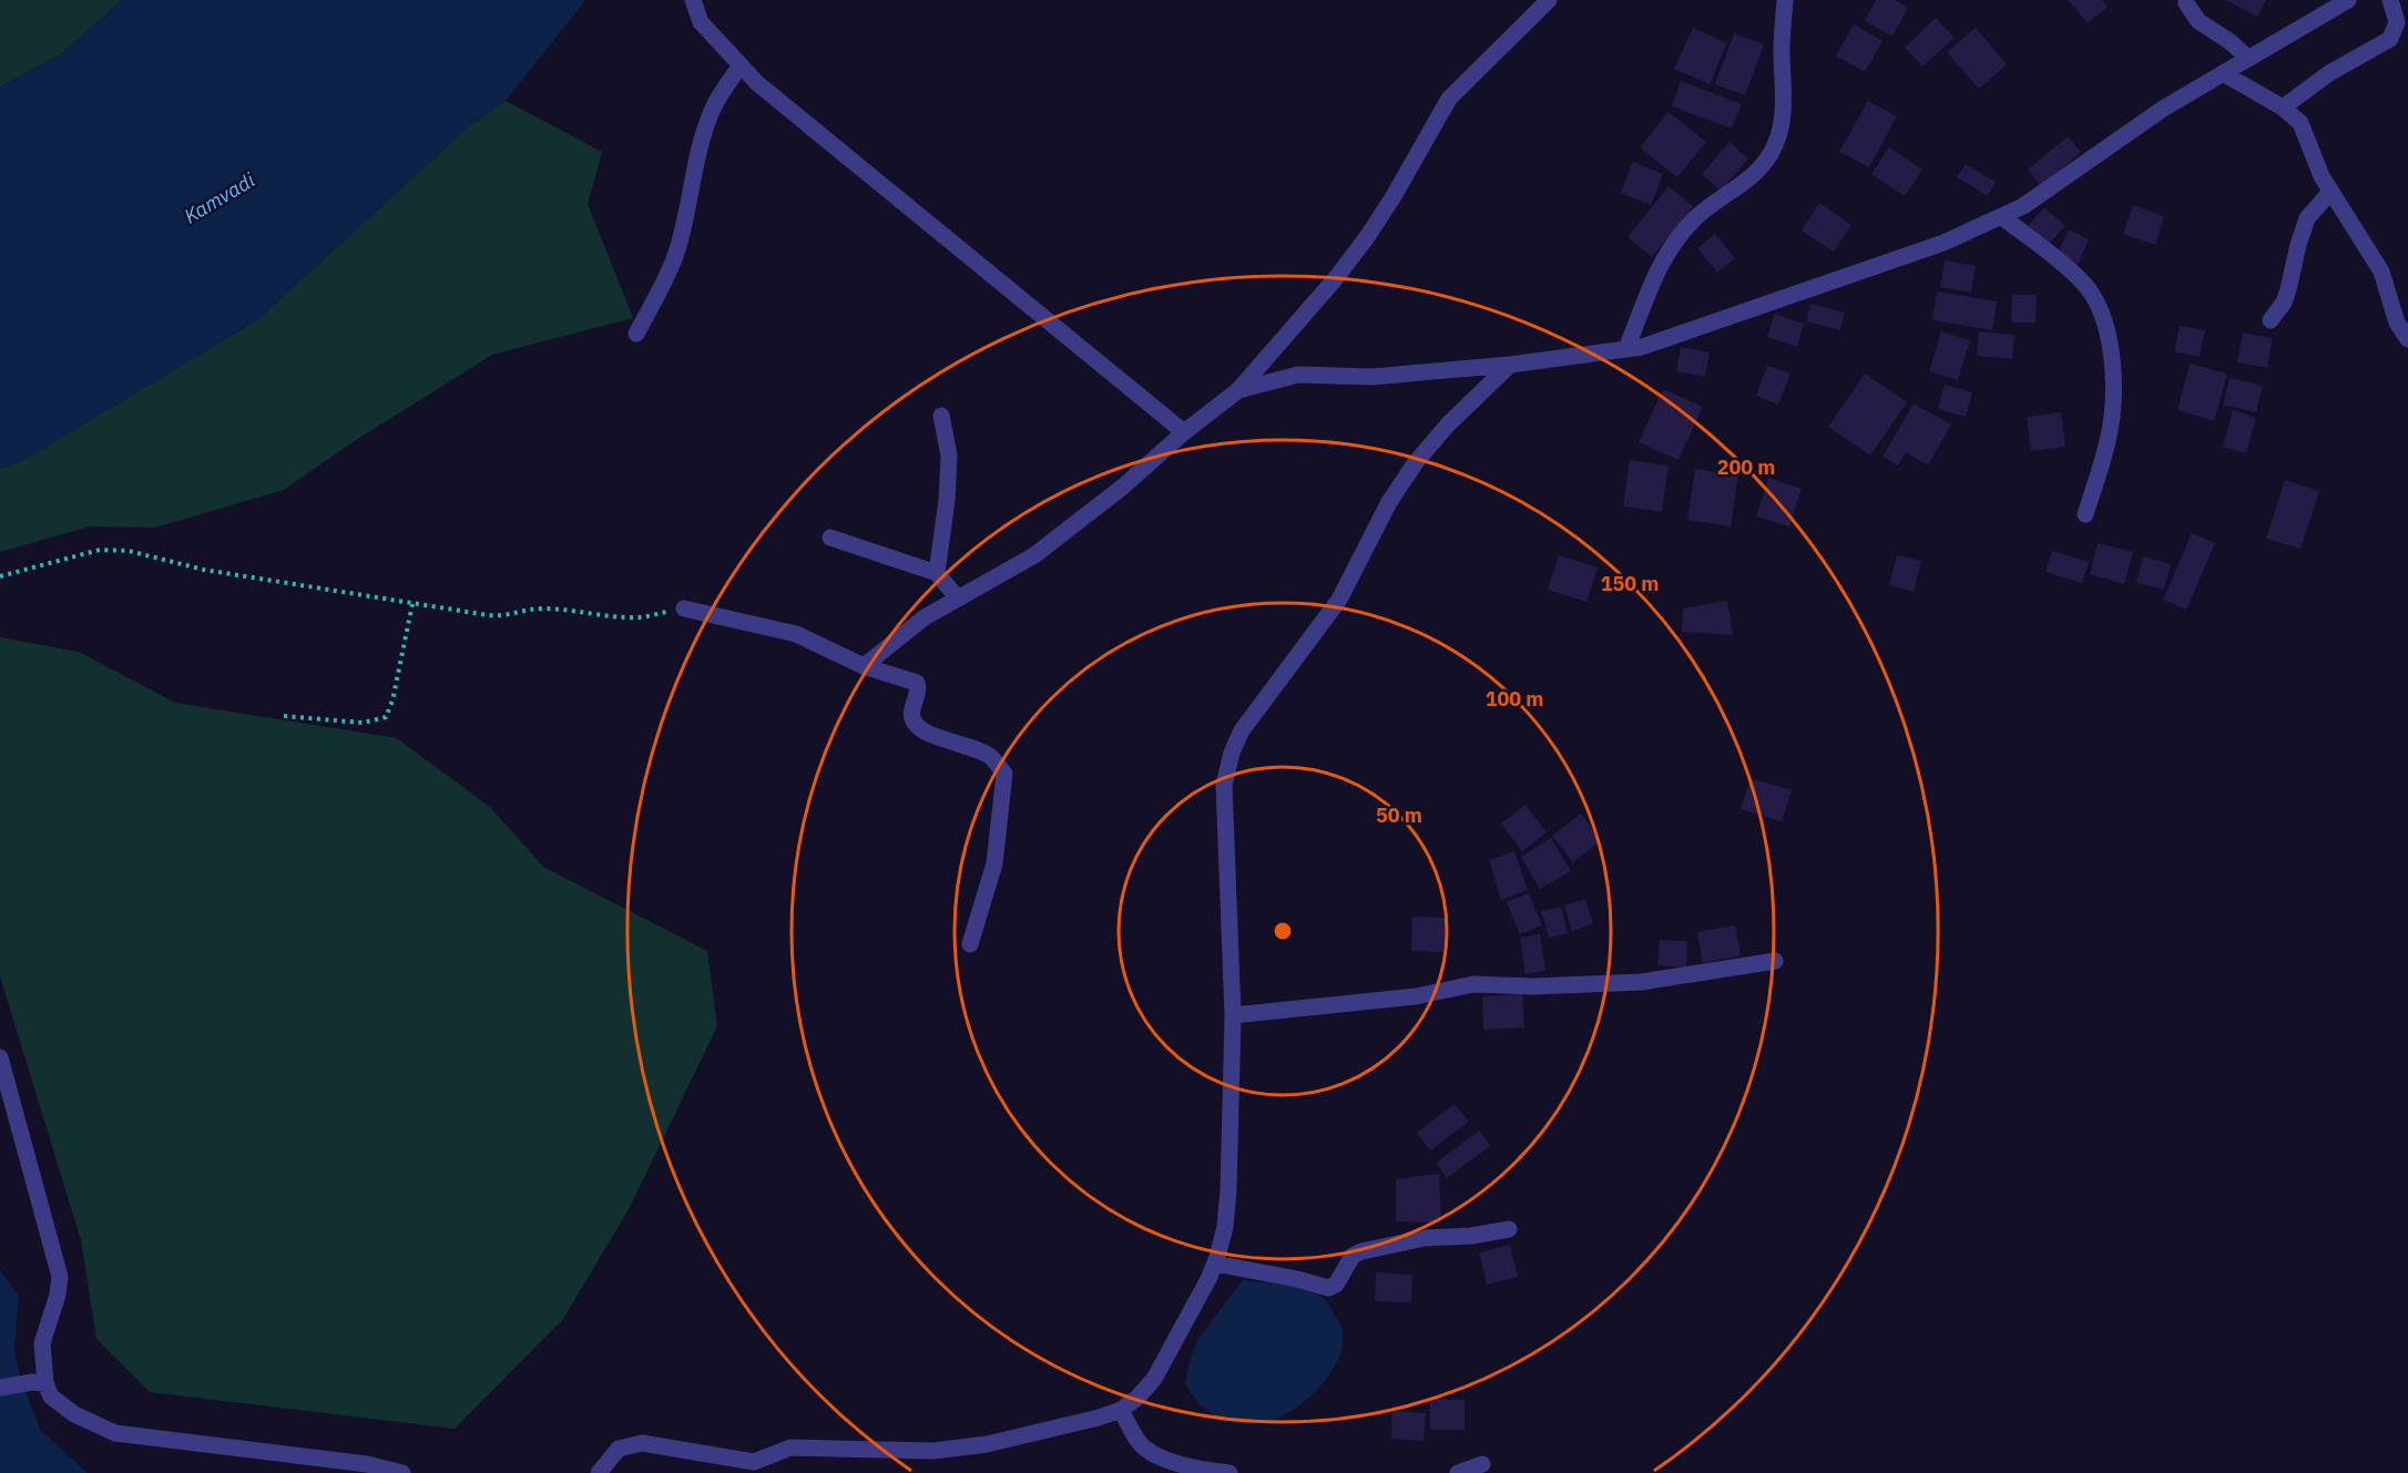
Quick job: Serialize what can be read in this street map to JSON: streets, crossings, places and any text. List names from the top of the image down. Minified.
{"water":["Kamvadi"],"rings":["200 m","150 m","100 m","50 m"]}
